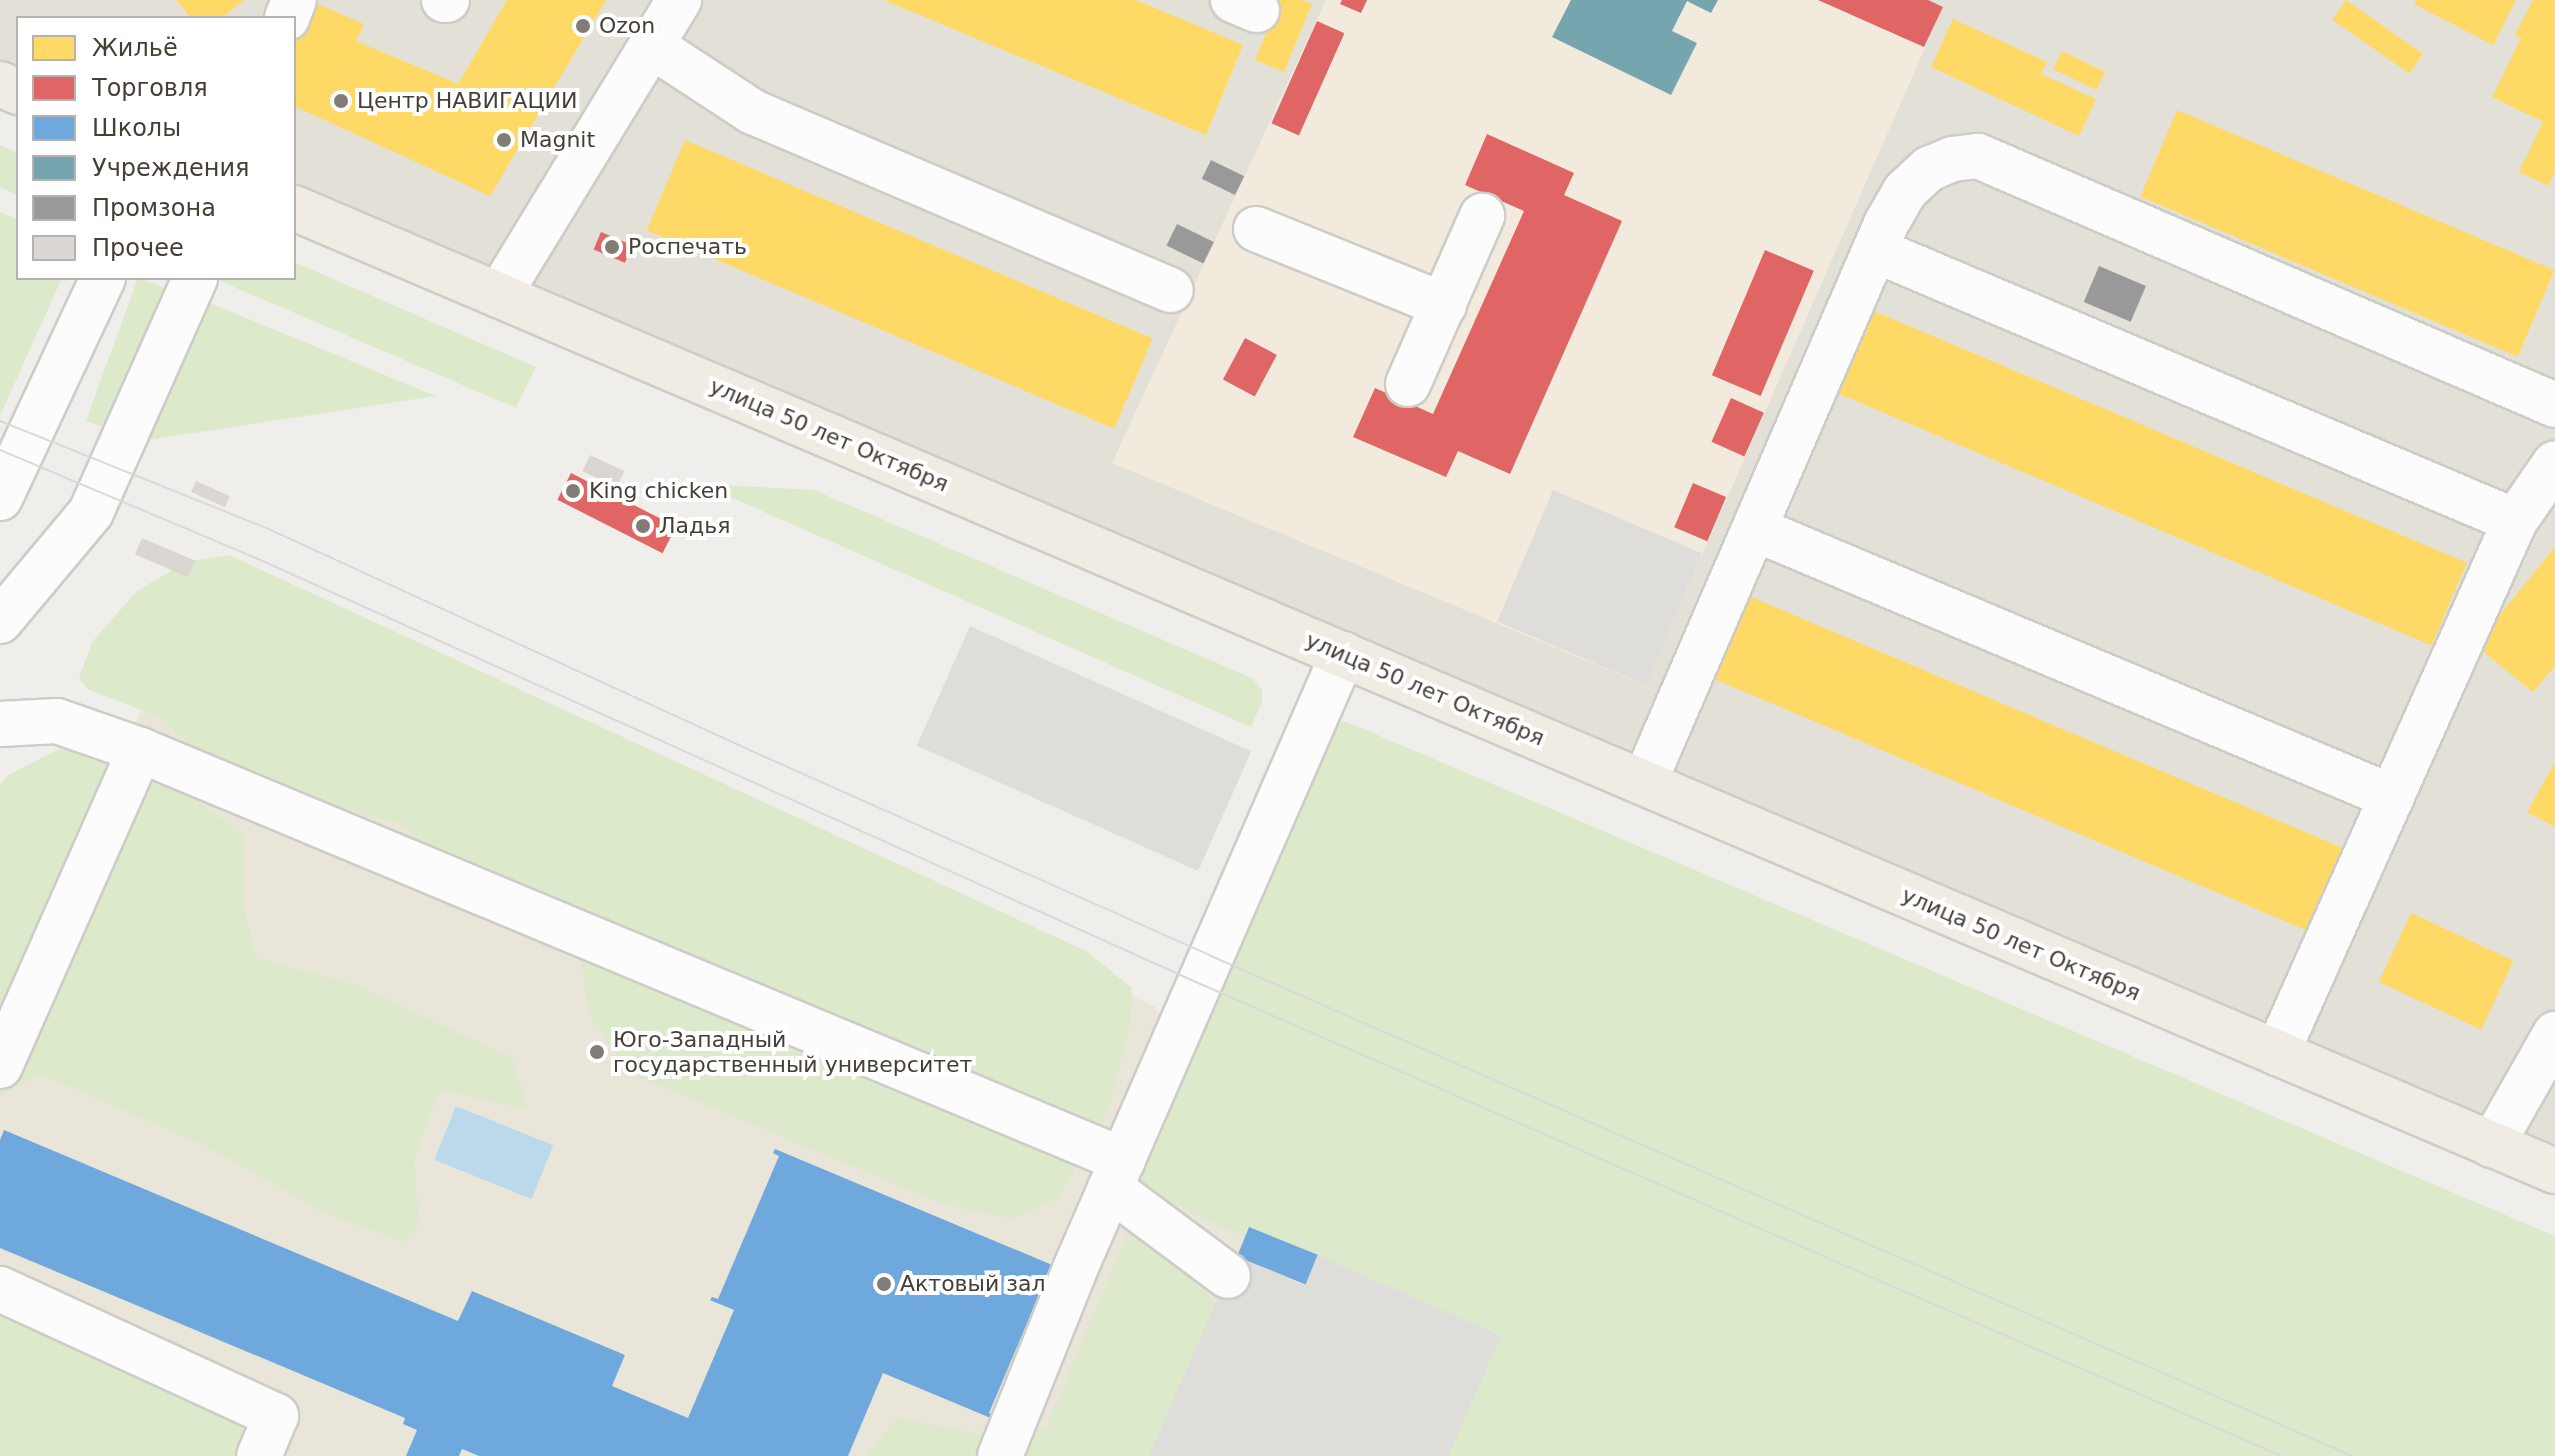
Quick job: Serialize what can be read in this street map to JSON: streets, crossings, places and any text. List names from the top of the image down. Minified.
{"streets":{"main road":["улица 50 лет Октября"]},"places":["Ozon","Центр НАВИГАЦИИ","Magnit","Роспечать","King chicken","Ладья","Юго-Западный государственный университет","Актовый зал"],"legend":["Жильё","Торговля","Школы","Учреждения","Промзона","Прочее"]}
